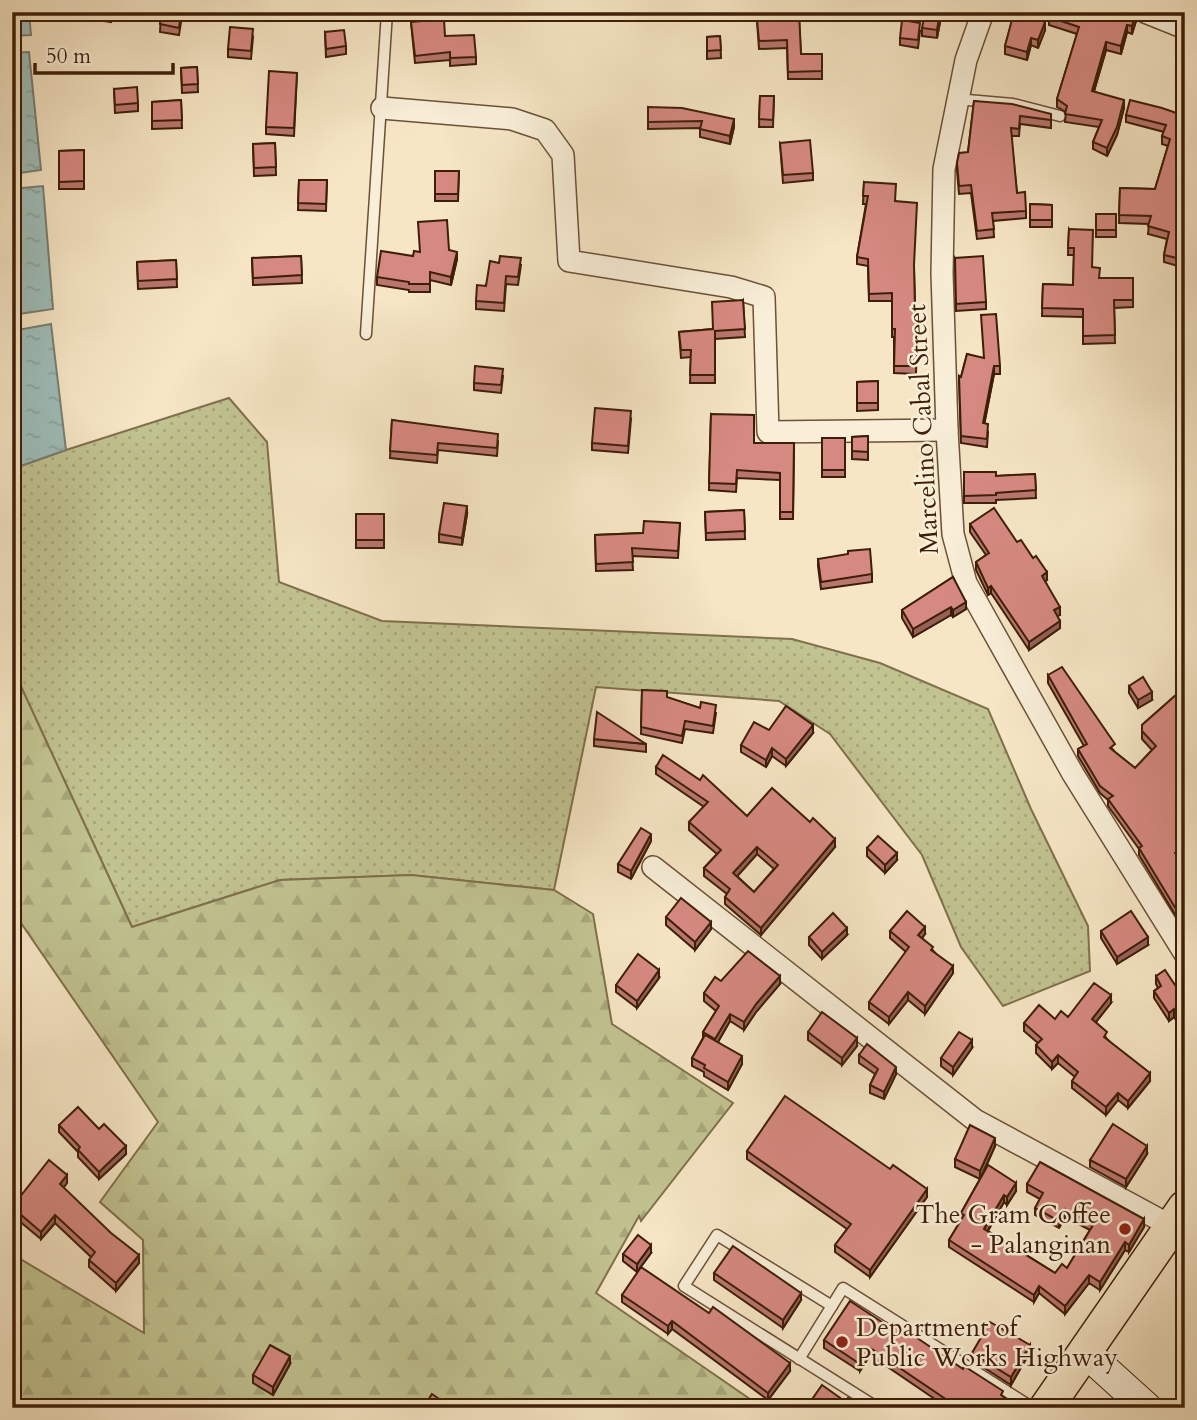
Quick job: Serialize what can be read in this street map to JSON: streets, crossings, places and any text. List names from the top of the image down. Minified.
{"streets":{"street":["Marcelino Cabal Street"]},"places":["The Gram Coffee - Palanginan","Department of Public Works Highway"],"scale_bar":"50 m"}
